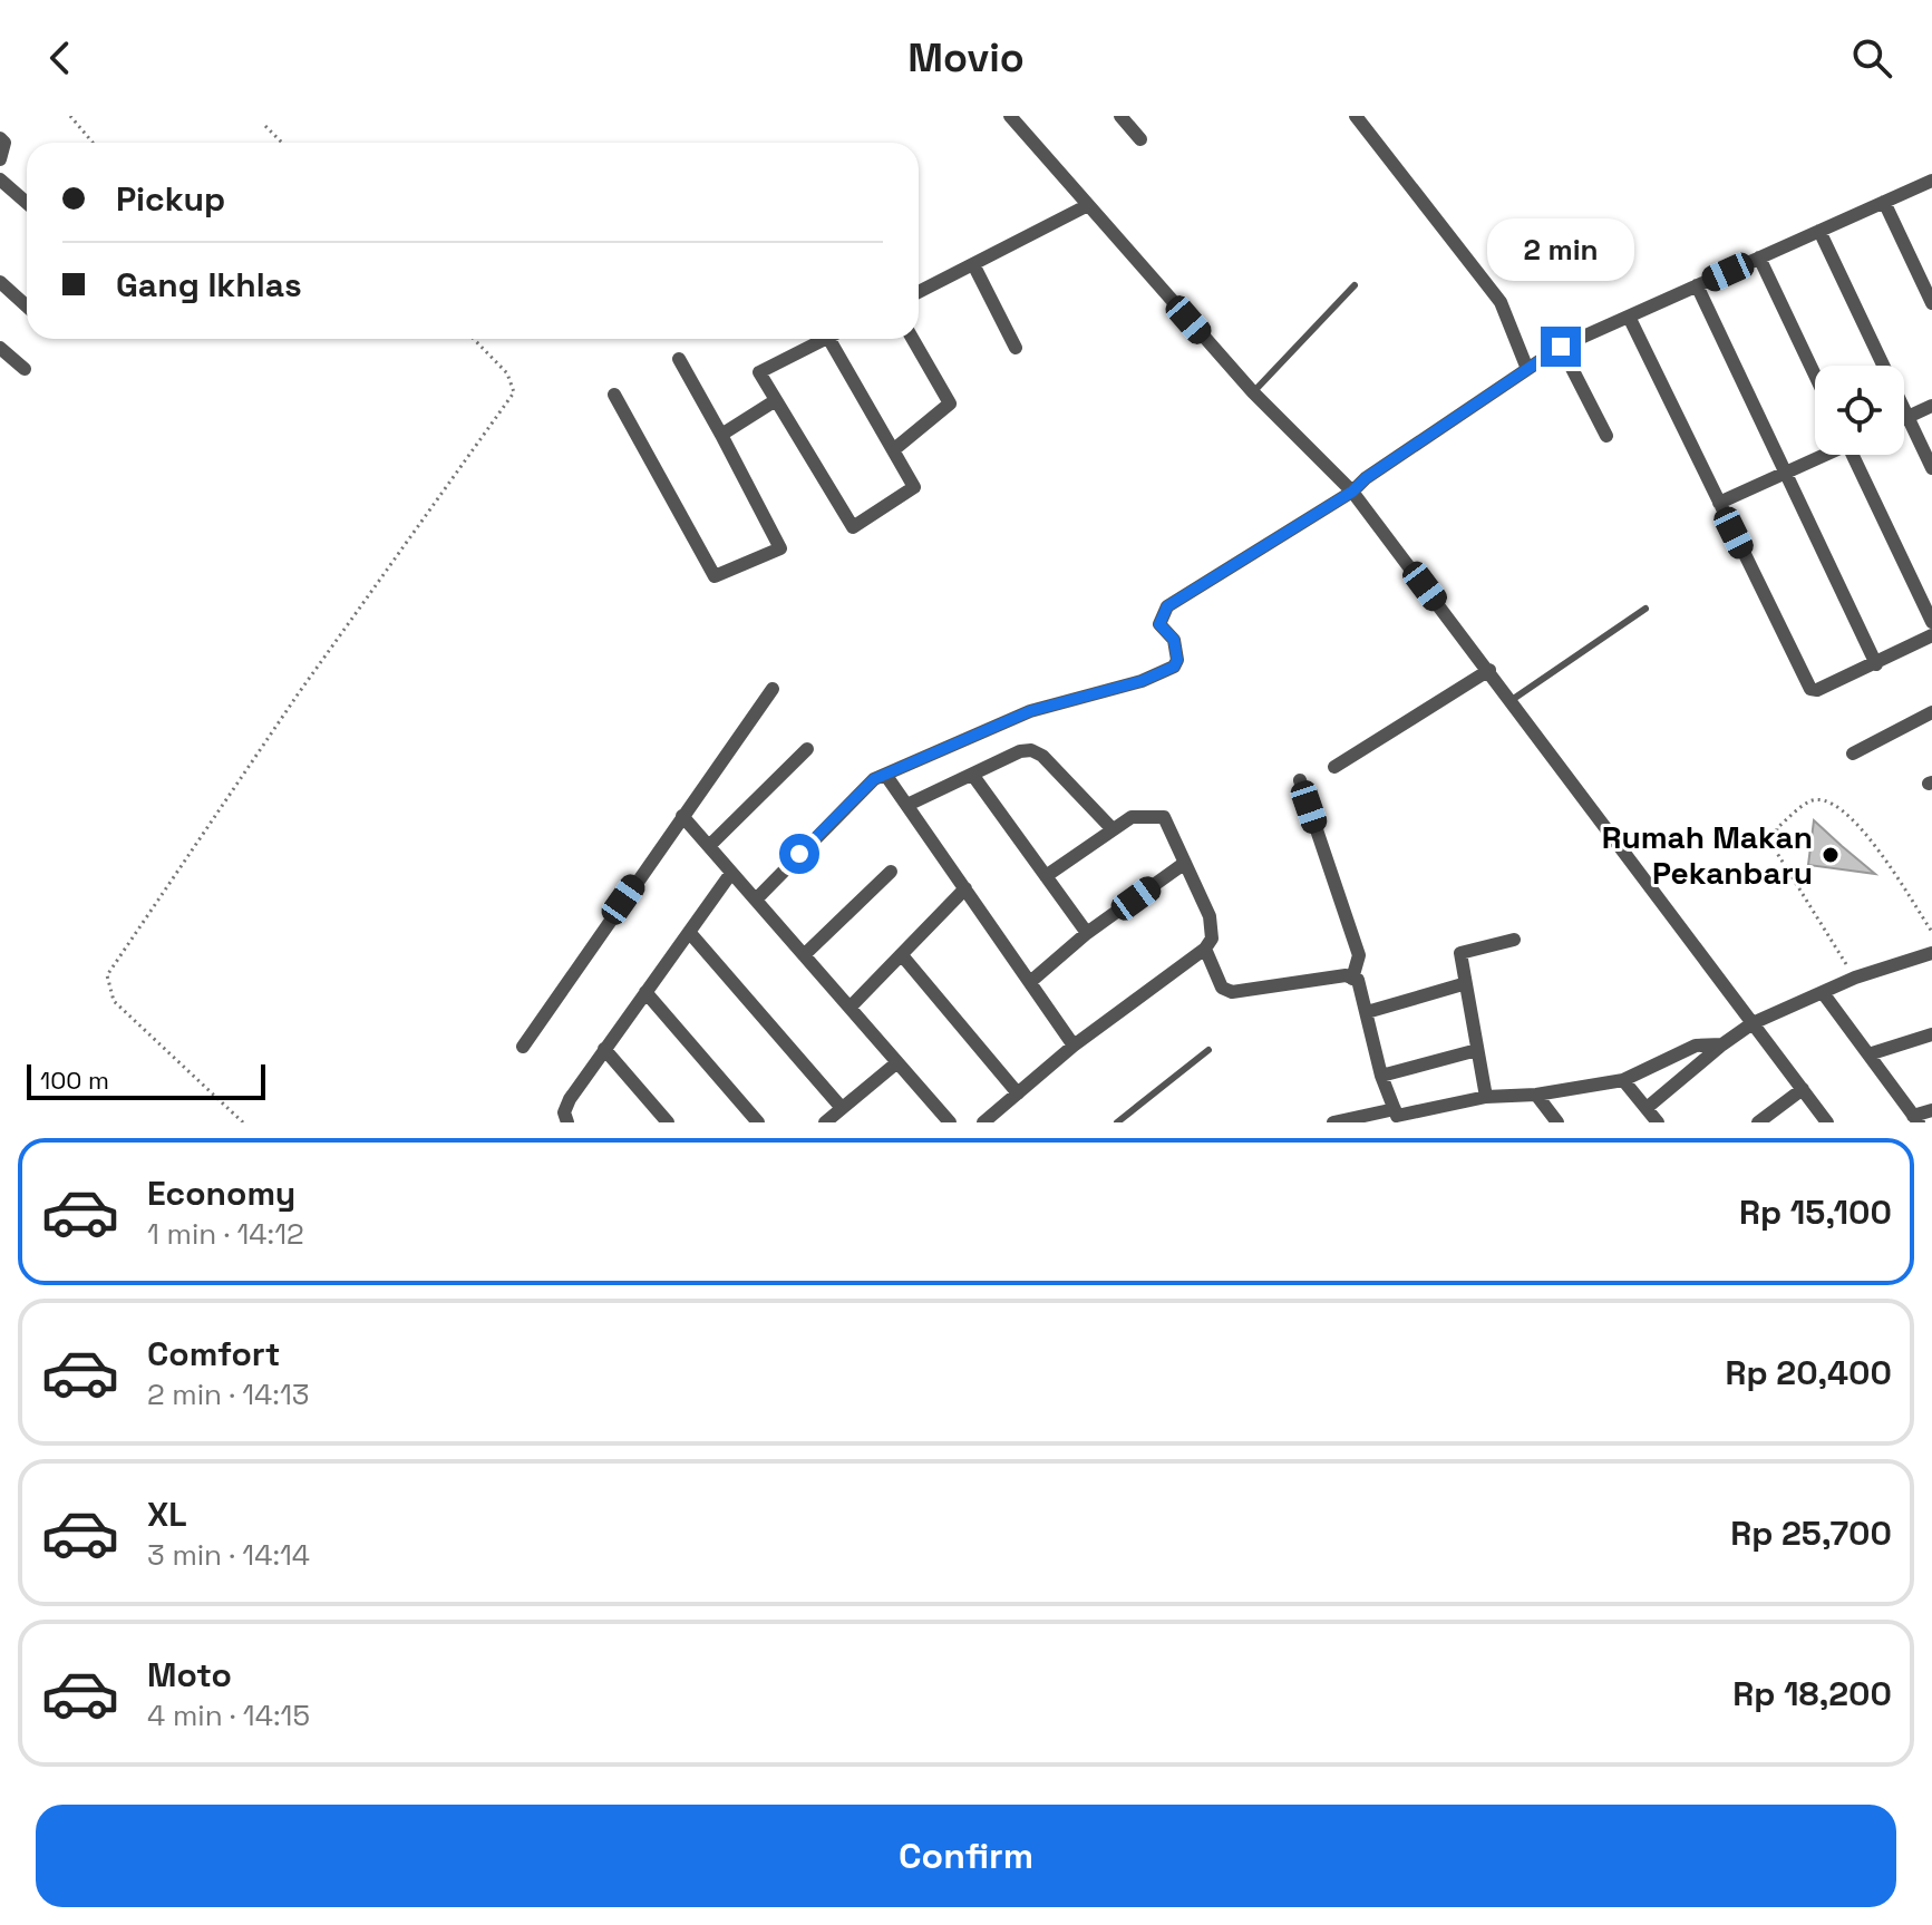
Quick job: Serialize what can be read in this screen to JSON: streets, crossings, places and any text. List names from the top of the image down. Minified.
{"places":["Rumah Makan Pekanbaru"],"scale_bar":"100 m","page":{"header":"Movio","banner":["Pickup","Gang Ikhlas"],"bubble":"2 min","scale":"100 m","list":[{"name":"Economy","note":"1 min · 14:12","value":"Rp 15,100"},{"name":"Comfort","note":"2 min · 14:13","value":"Rp 20,400"},{"name":"XL","note":"3 min · 14:14","value":"Rp 25,700"},{"name":"Moto","note":"4 min · 14:15","value":"Rp 18,200"}],"buttons":"Confirm"}}
